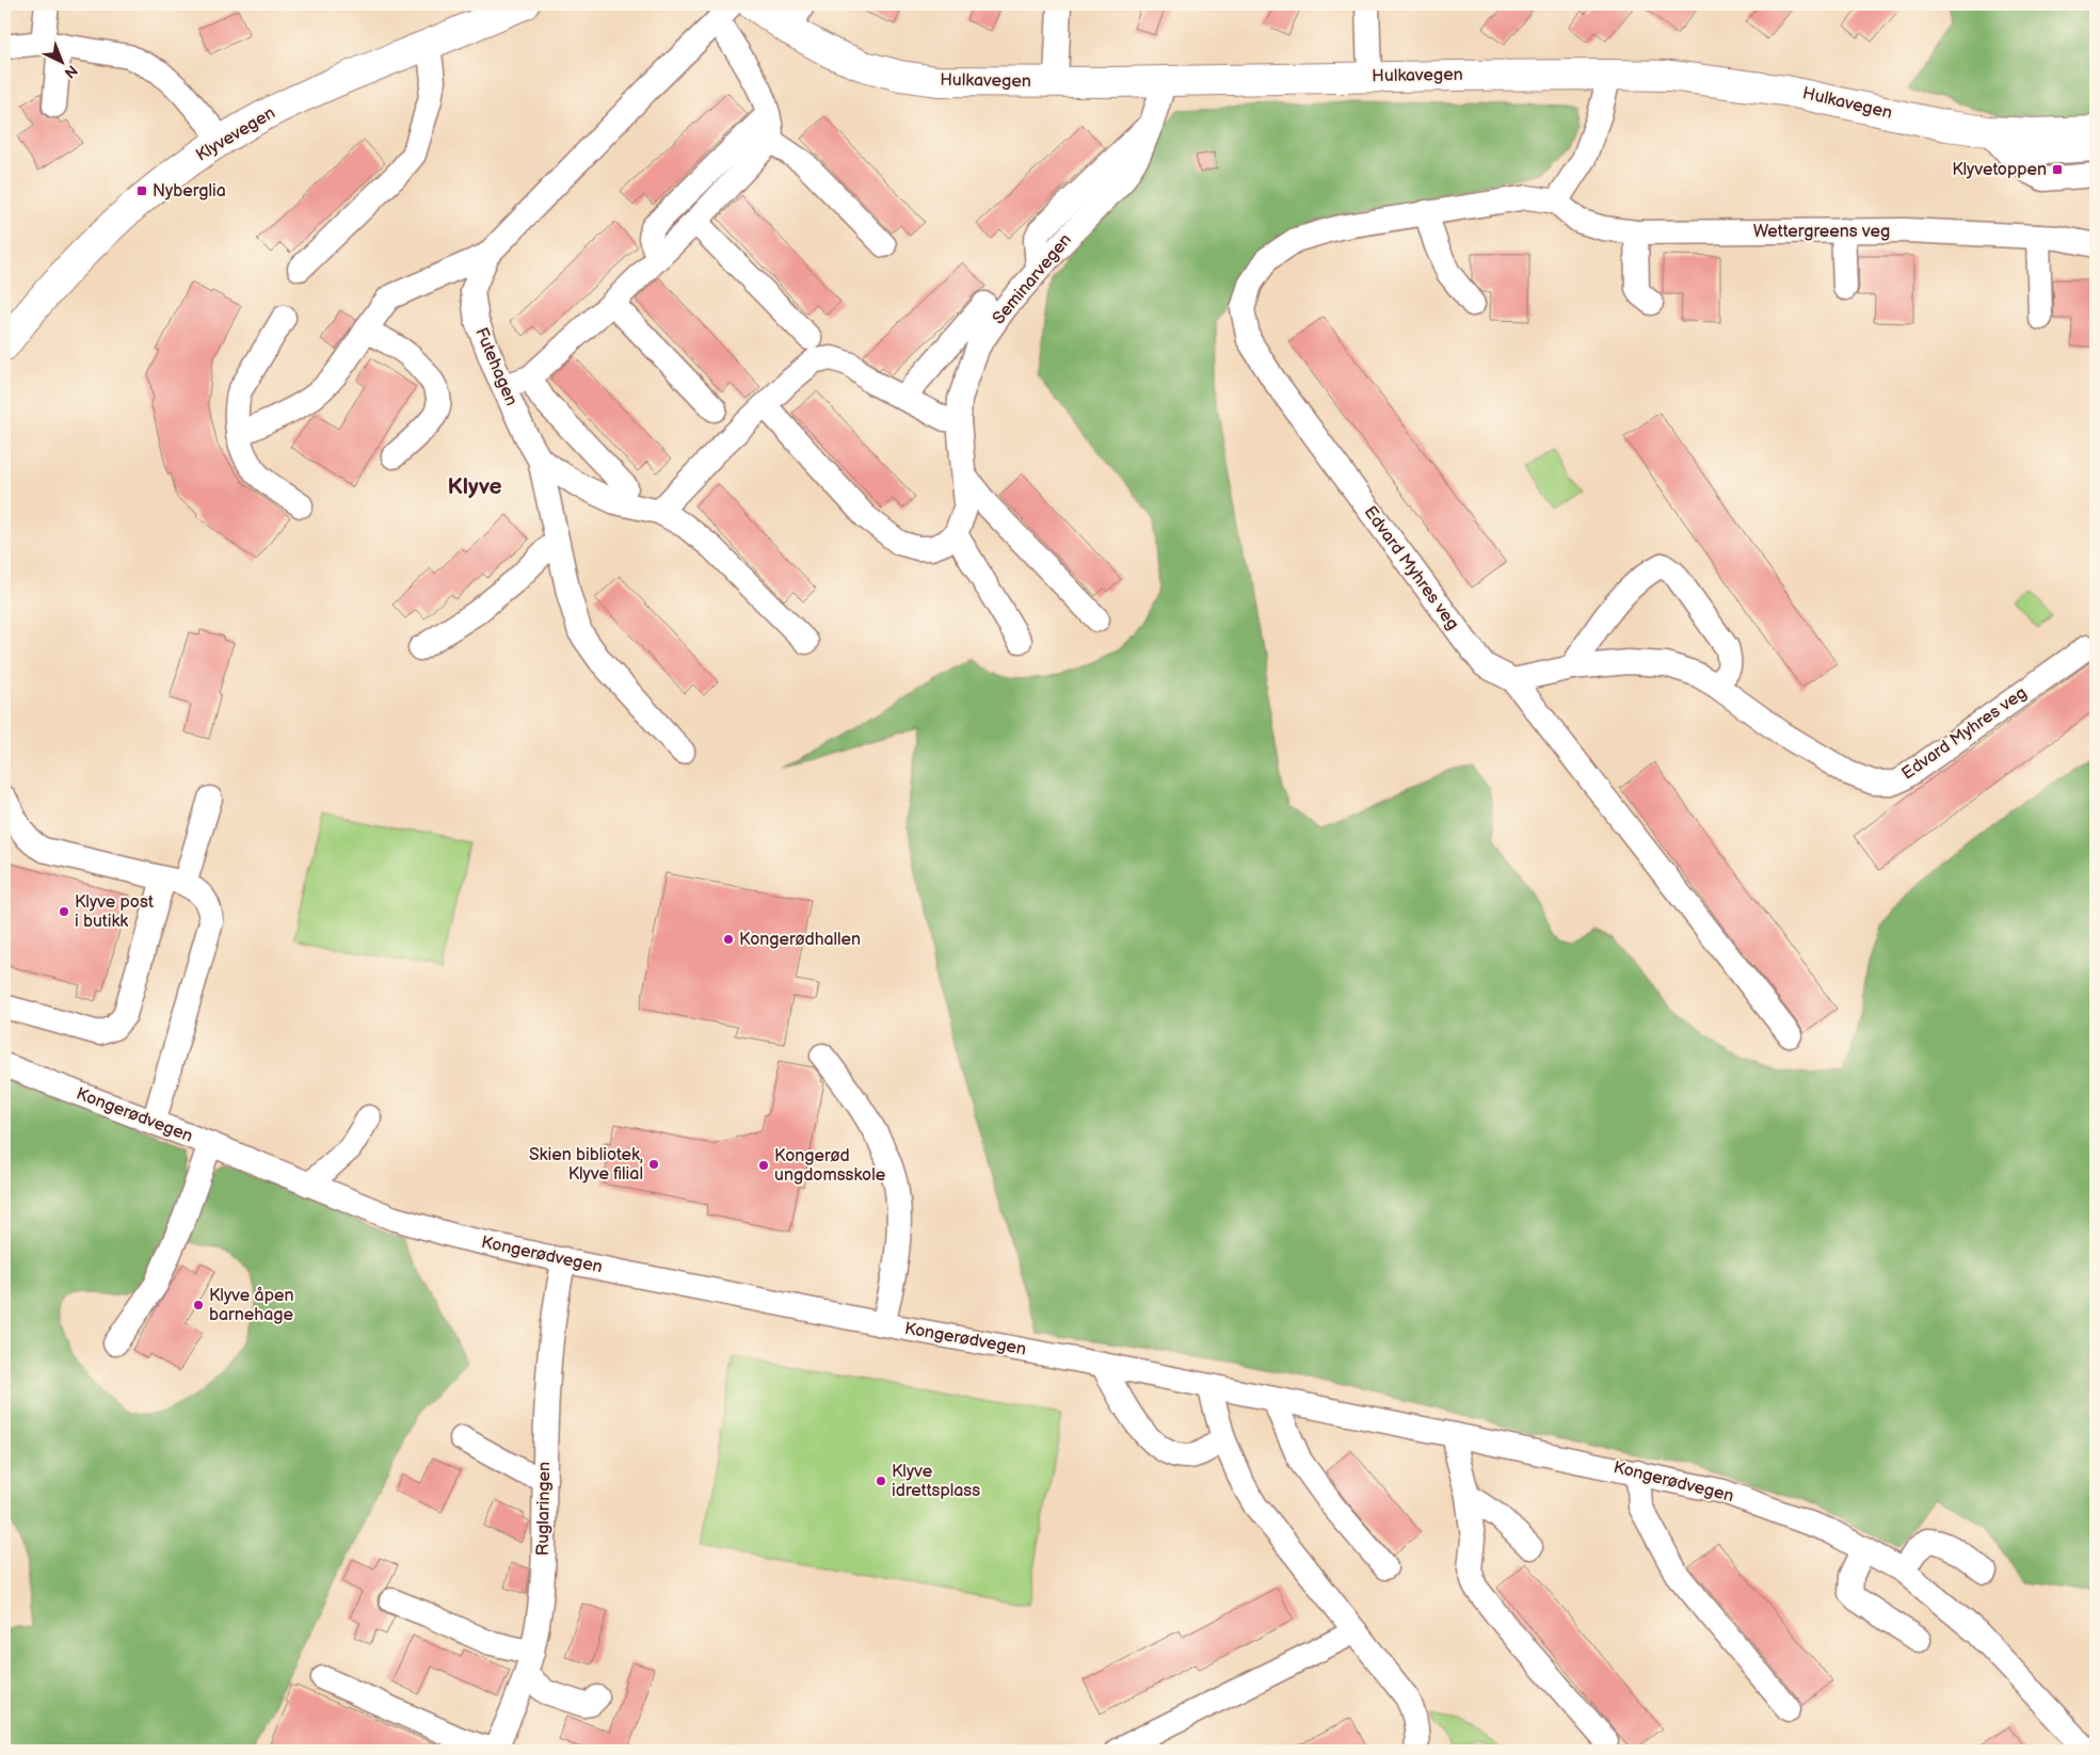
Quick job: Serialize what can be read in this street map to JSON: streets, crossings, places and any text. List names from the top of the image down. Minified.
{"streets":{"main road":["Hulkavegen","Klyvevegen"],"street":["Wettergreens veg","Seminarvegen","Futehagen","Edvard Myhres veg","Kongerødvegen","Ruglaringen"]},"crossings":[["Hulkavegen","Seminarvegen"],["Wettergreens veg","Edvard Myhres veg"],["Kongerødvegen","Ruglaringen"]],"districts":["Klyve"],"places":{"transit":["Klyvetoppen","Nyberglia"],"other":["Klyve post i butikk","Kongerødhallen","Skien bibliotek, Klyve filial","Kongerød ungdomsskole","Klyve åpen barnehage","Klyve idrettsplass"]},"north":"bottom right"}
